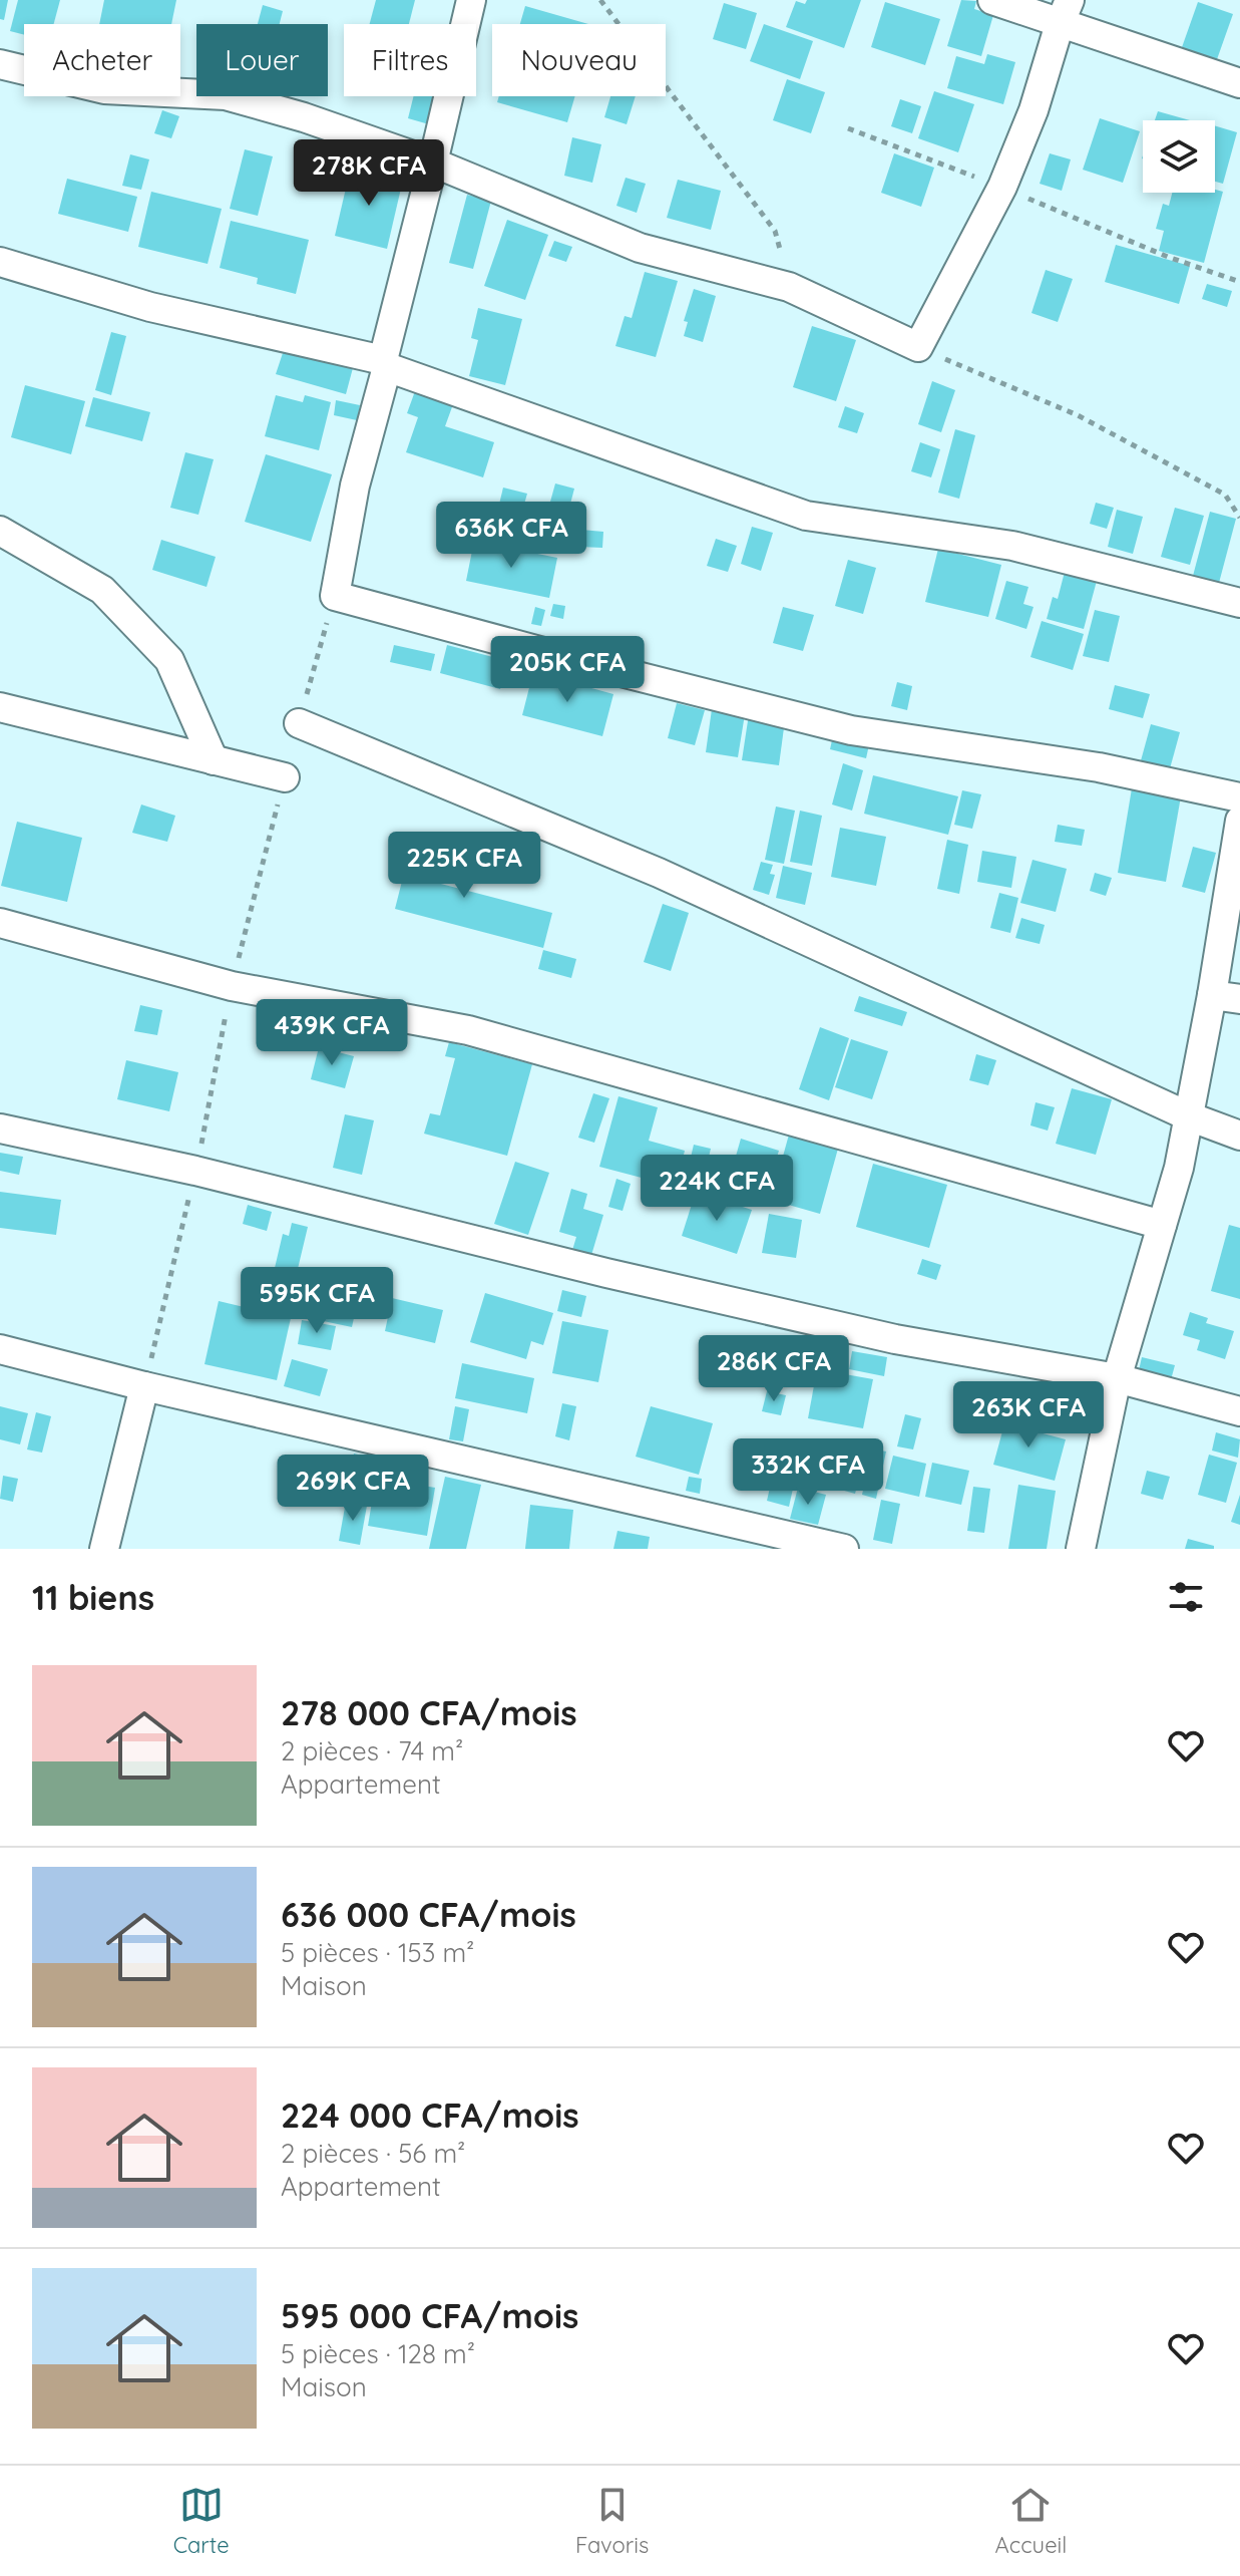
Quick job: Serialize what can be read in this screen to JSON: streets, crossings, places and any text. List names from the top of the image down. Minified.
{"page":{"chip":["Acheter","Louer","Filtres","Nouveau"],"price":["278K CFA","636K CFA","205K CFA","225K CFA","439K CFA","224K CFA","595K CFA","286K CFA","263K CFA","332K CFA","269K CFA"],"heading":"11 biens","list":[{"name":"278 000 CFA/mois","note":"2 pièces · 74 m² · Appartement"},{"name":"636 000 CFA/mois","note":"5 pièces · 153 m² · Maison"},{"name":"224 000 CFA/mois","note":"2 pièces · 56 m² · Appartement"},{"name":"595 000 CFA/mois","note":"5 pièces · 128 m² · Maison"}],"tabs":["Carte","Favoris","Accueil"]}}
